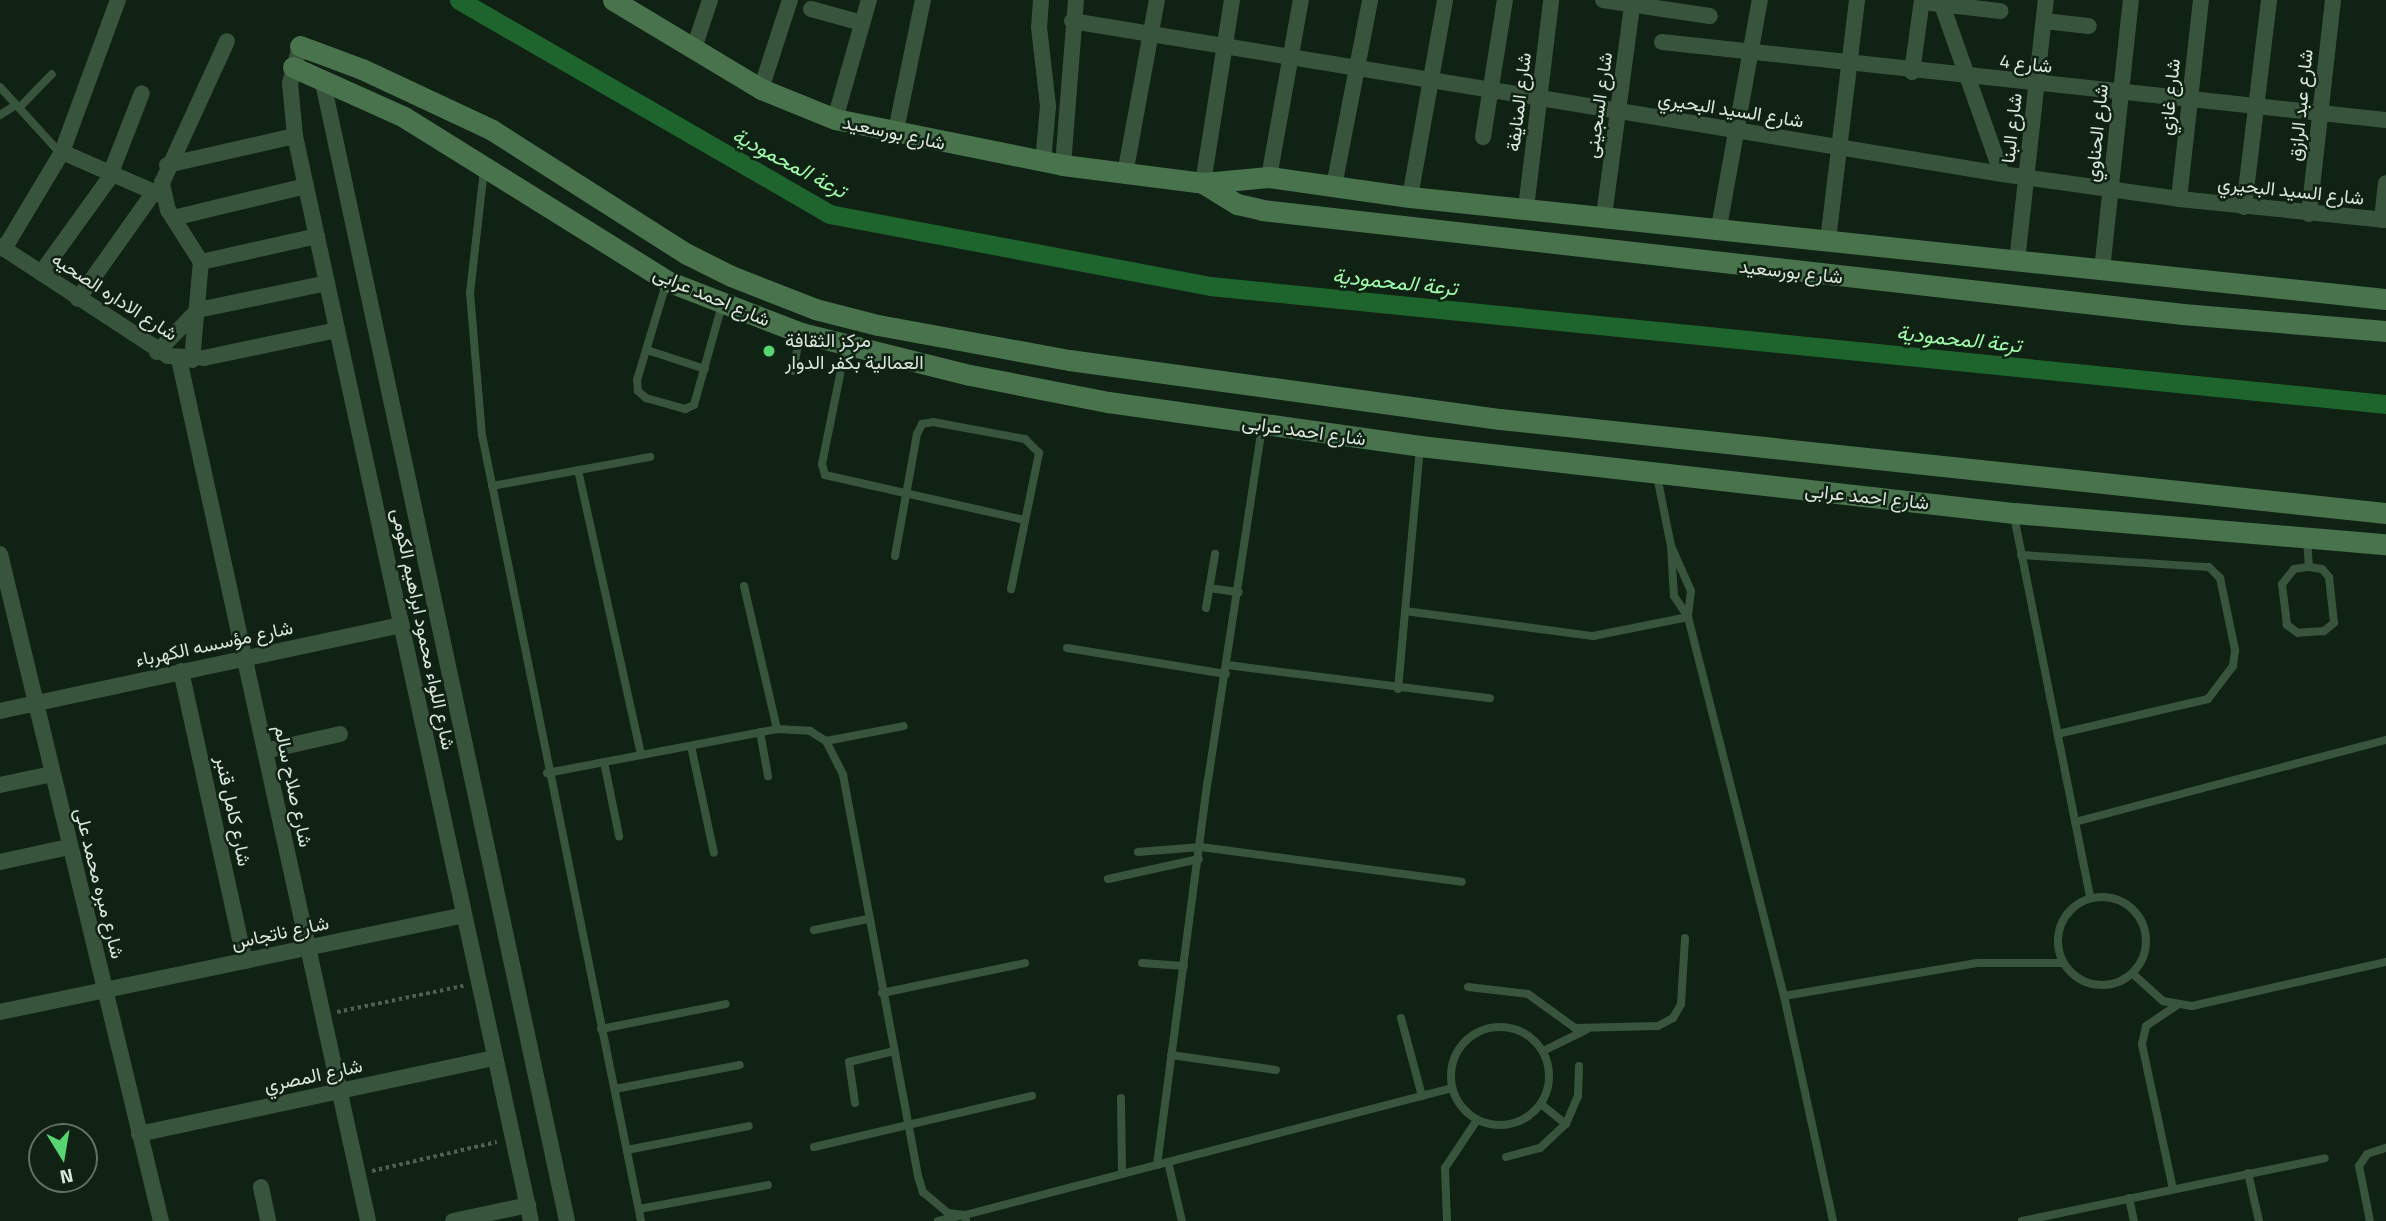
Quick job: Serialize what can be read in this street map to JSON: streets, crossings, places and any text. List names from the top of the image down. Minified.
{"streets":{"main road":["شارع بورسعيد","شارع احمد عرابى"],"street":["شارع 4","شارع غازي","شارع المنايفة","شارع السجينى","شارع عبد الرازق","شارع السيد البحيري","شارع البنا","شارع الحناوي","شارع الاداره الصحيه","شارع اللواء محمود ابراهيم الكومى","شارع مؤسسه الكهرباء","شارع صلاح سالم","شارع كامل قنبر","شارع مبره محمد على","شارع ناتجاس","شارع المصري"]},"crossings":[["شارع 4","شارع غازي"],["شارع 4","شارع عبد الرازق"],["شارع 4","شارع البنا"],["شارع 4","شارع الحناوي"],["شارع غازي","شارع السيد البحيري"],["شارع المنايفة","شارع السيد البحيري"],["شارع المنايفة","شارع بورسعيد"],["شارع السجينى","شارع السيد البحيري"],["شارع السجينى","شارع بورسعيد"],["شارع عبد الرازق","شارع السيد البحيري"],["شارع السيد البحيري","شارع البنا"],["شارع السيد البحيري","شارع الحناوي"],["شارع البنا","شارع بورسعيد"],["شارع بورسعيد","شارع الحناوي"],["شارع الاداره الصحيه","شارع اللواء محمود ابراهيم الكومى"],["شارع الاداره الصحيه","شارع صلاح سالم"],["شارع احمد عرابى","شارع اللواء محمود ابراهيم الكومى"],["شارع اللواء محمود ابراهيم الكومى","شارع مؤسسه الكهرباء"],["شارع اللواء محمود ابراهيم الكومى","شارع ناتجاس"],["شارع اللواء محمود ابراهيم الكومى","شارع المصري"],["شارع مؤسسه الكهرباء","شارع صلاح سالم"],["شارع مؤسسه الكهرباء","شارع كامل قنبر"],["شارع مؤسسه الكهرباء","شارع مبره محمد على"],["شارع صلاح سالم","شارع ناتجاس"],["شارع صلاح سالم","شارع المصري"],["شارع كامل قنبر","شارع ناتجاس"],["شارع مبره محمد على","شارع ناتجاس"],["شارع مبره محمد على","شارع المصري"]],"water":["ترعة المحمودية"],"places":["مركز الثقافة العمالية بكفر الدوار"],"north":"bottom"}
